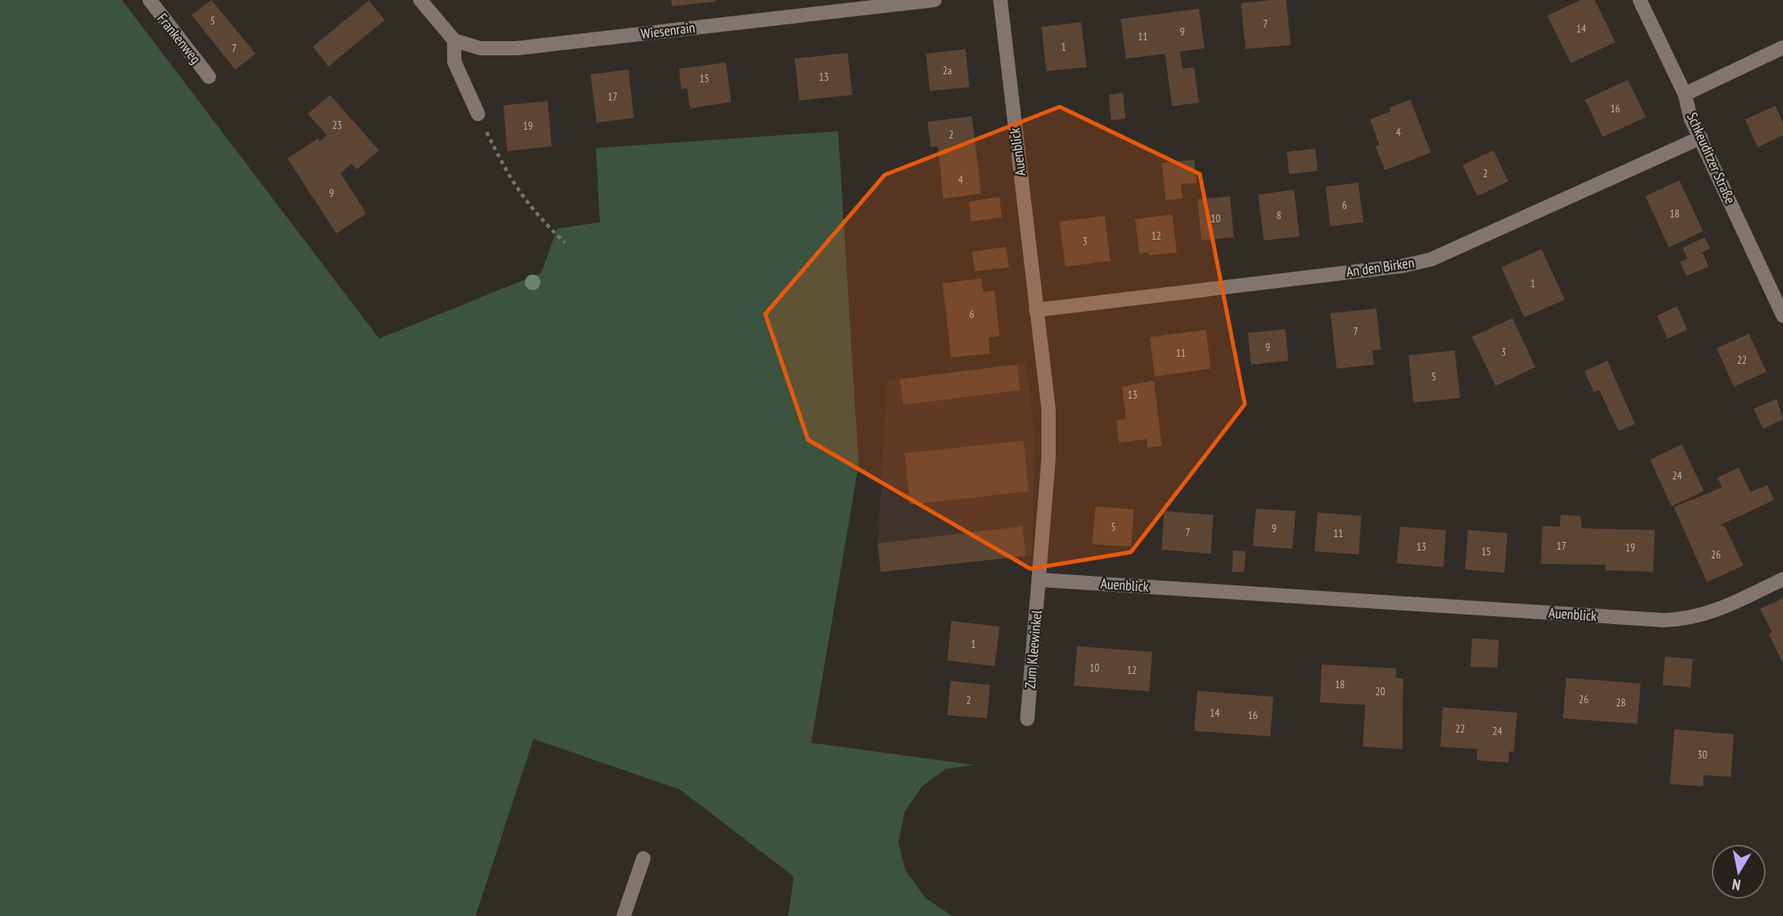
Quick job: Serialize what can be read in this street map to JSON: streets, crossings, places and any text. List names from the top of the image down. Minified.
{"streets":{"street":["Wiesenrain","Frankenweg","Auenblick","Schkeuditzer Straße","An den Birken","Zum Kleewinkel"]},"crossings":[["Auenblick","An den Birken"],["Auenblick","Zum Kleewinkel"],["Schkeuditzer Straße","An den Birken"]],"house_numbers":["5","7","14","9","11","1","7","2a","13","15","17","16","23","19","4","2","2","4","9","6","18","8","10","12","3","1","6","7","9","3","11","22","5","13","24","5","9","7","11","17","13","19","15","26","1","10","12","18","20","26","2","28","14","16","22","24","30"],"north":"bottom"}
